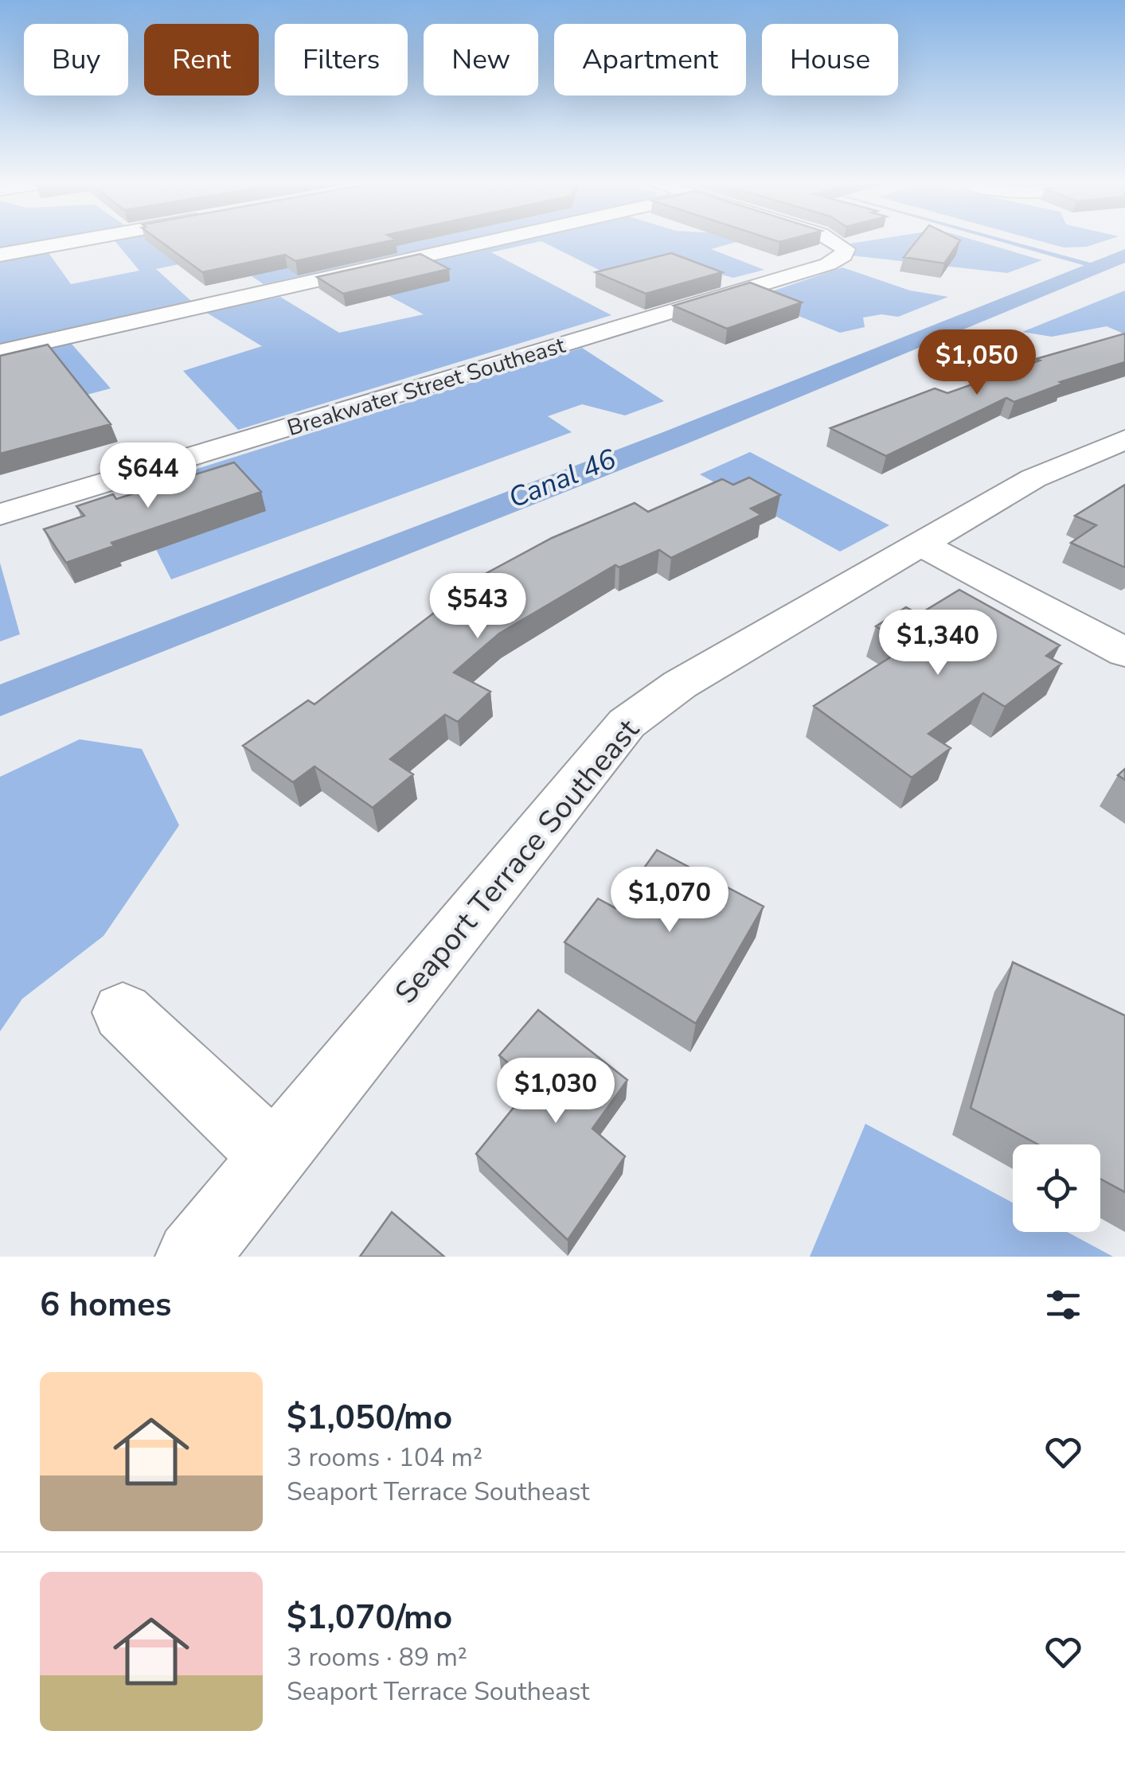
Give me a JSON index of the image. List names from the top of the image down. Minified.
{"streets":{"street":["Breakwater Street Southeast","Seaport Terrace Southeast"]},"water":["Canal 46"],"page":{"chip":["Buy","Rent","Filters","New","Apartment","House"],"price":["$1,050","$644","$543","$1,340","$1,070","$1,030"],"heading":"6 homes","list":[{"name":"$1,050/mo","note":"3 rooms · 104 m² · Seaport Terrace Southeast"},{"name":"$1,070/mo","note":"3 rooms · 89 m² · Seaport Terrace Southeast"}]}}
